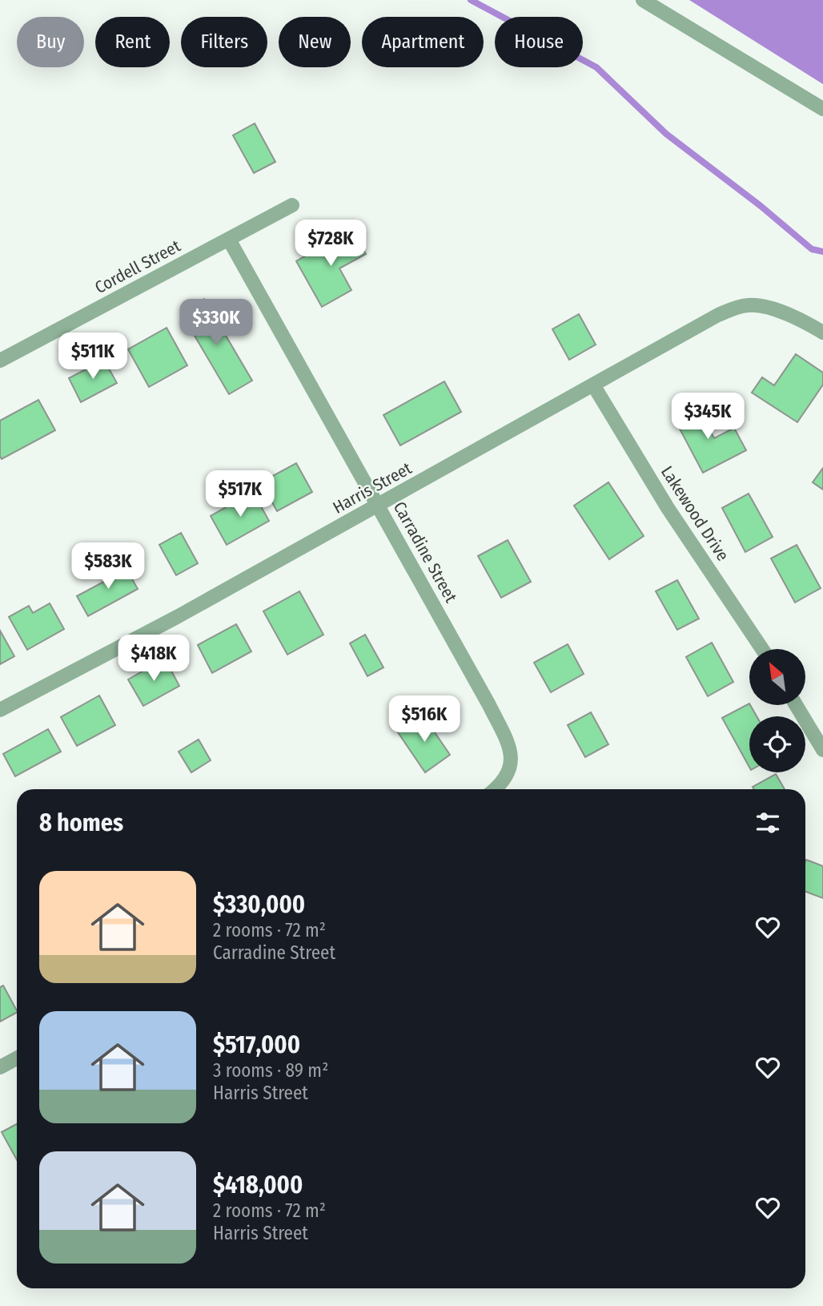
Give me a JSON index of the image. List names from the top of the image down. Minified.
{"streets":{"street":["Cordell Street","Harris Street","Lakewood Drive","Carradine Street"]},"crossings":[["Cordell Street","Carradine Street"],["Harris Street","Lakewood Drive"],["Harris Street","Carradine Street"]],"north":"top left","page":{"chip":["Buy","Rent","Filters","New","Apartment","House"],"price":["$728K","$330K","$511K","$345K","$517K","$583K","$418K","$516K"],"heading":"8 homes","list":[{"name":"$330,000","note":"2 rooms · 72 m² · Carradine Street"},{"name":"$517,000","note":"3 rooms · 89 m² · Harris Street"},{"name":"$418,000","note":"2 rooms · 72 m² · Harris Street"}]}}
